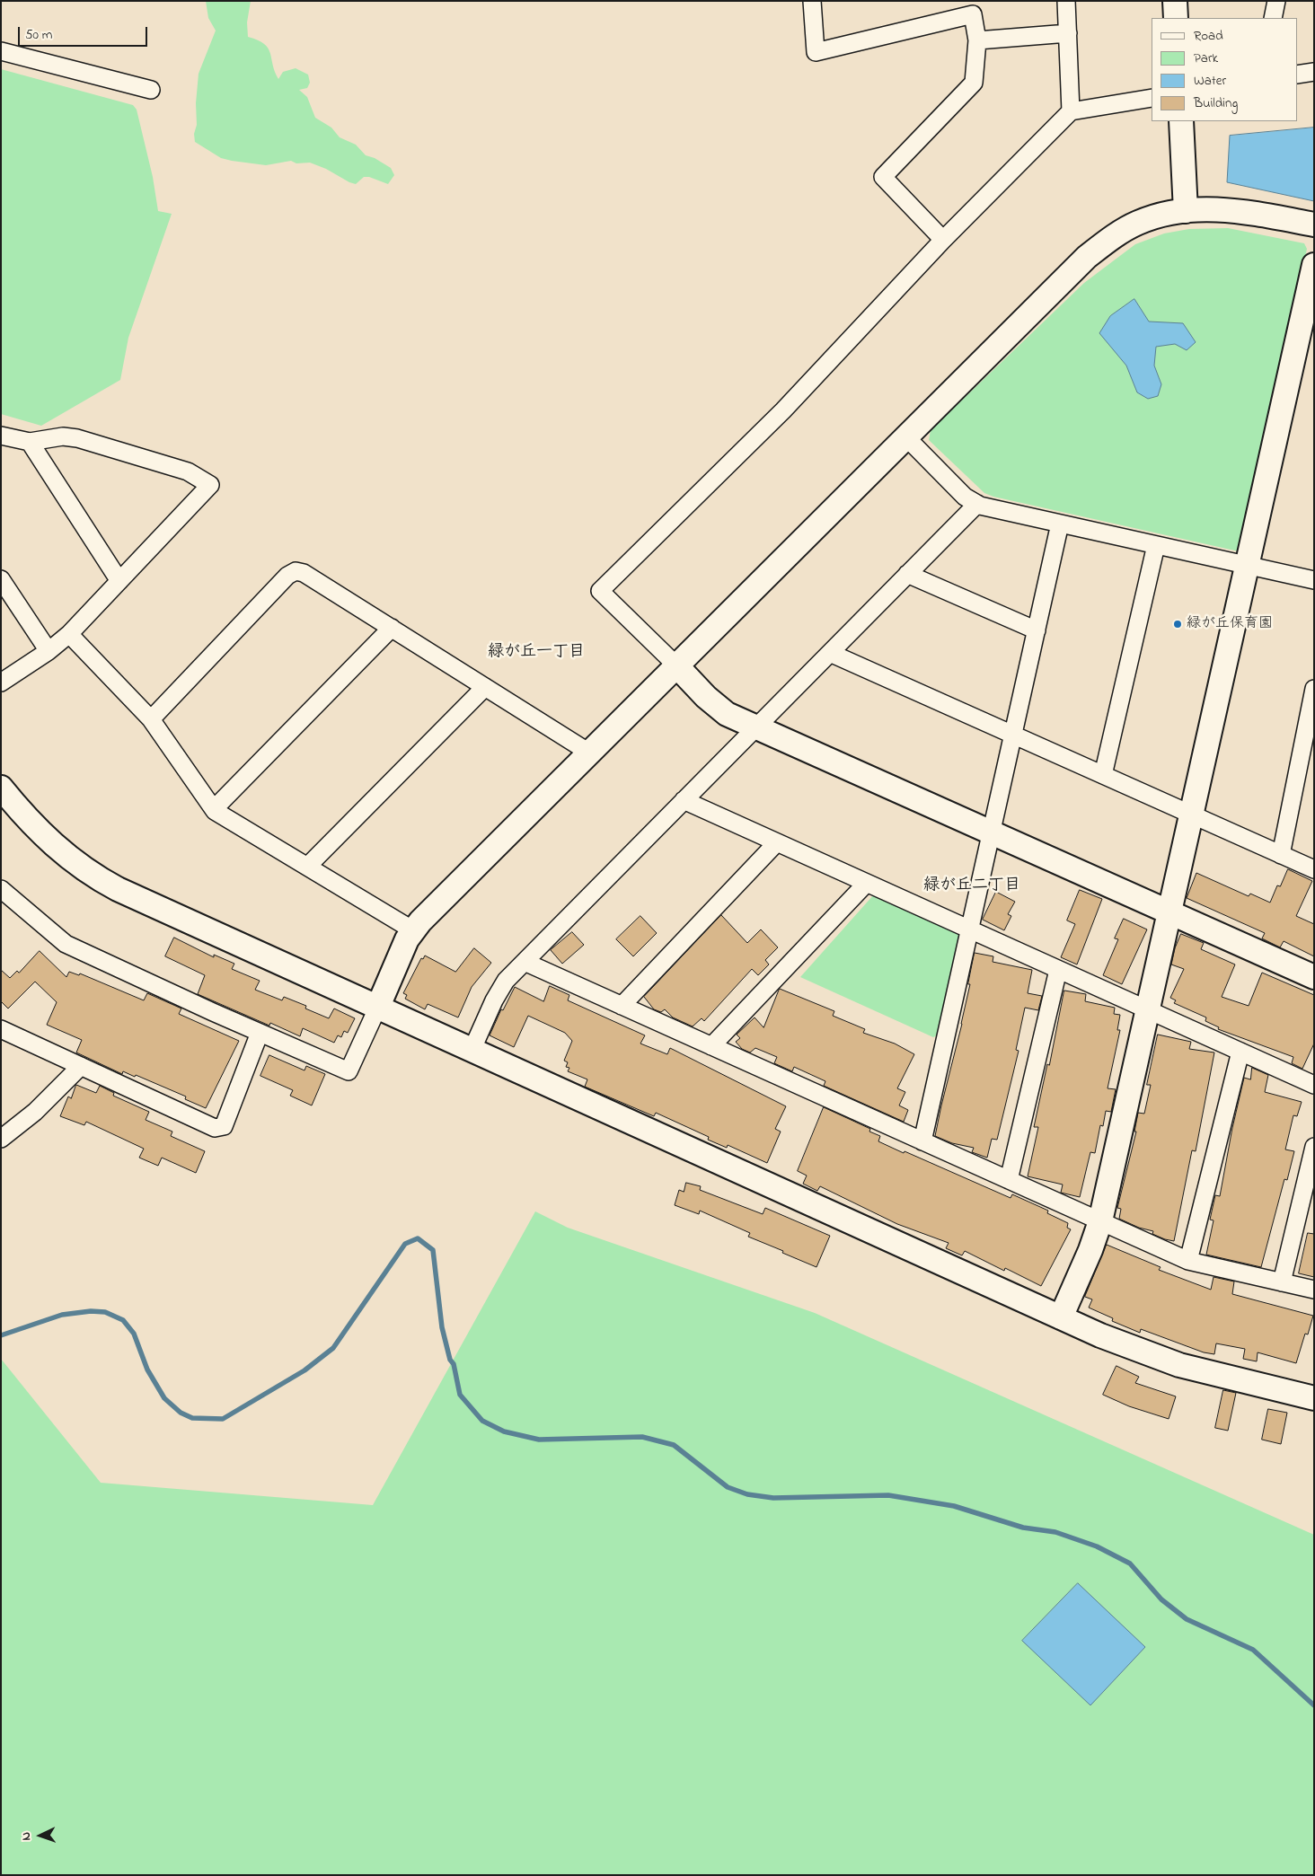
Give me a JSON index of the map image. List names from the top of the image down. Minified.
{"districts":["緑が丘一丁目","緑が丘二丁目"],"places":["緑が丘保育園"],"legend":["Road","Park","Water","Building"],"scale_bar":"50 m","north":"left"}
